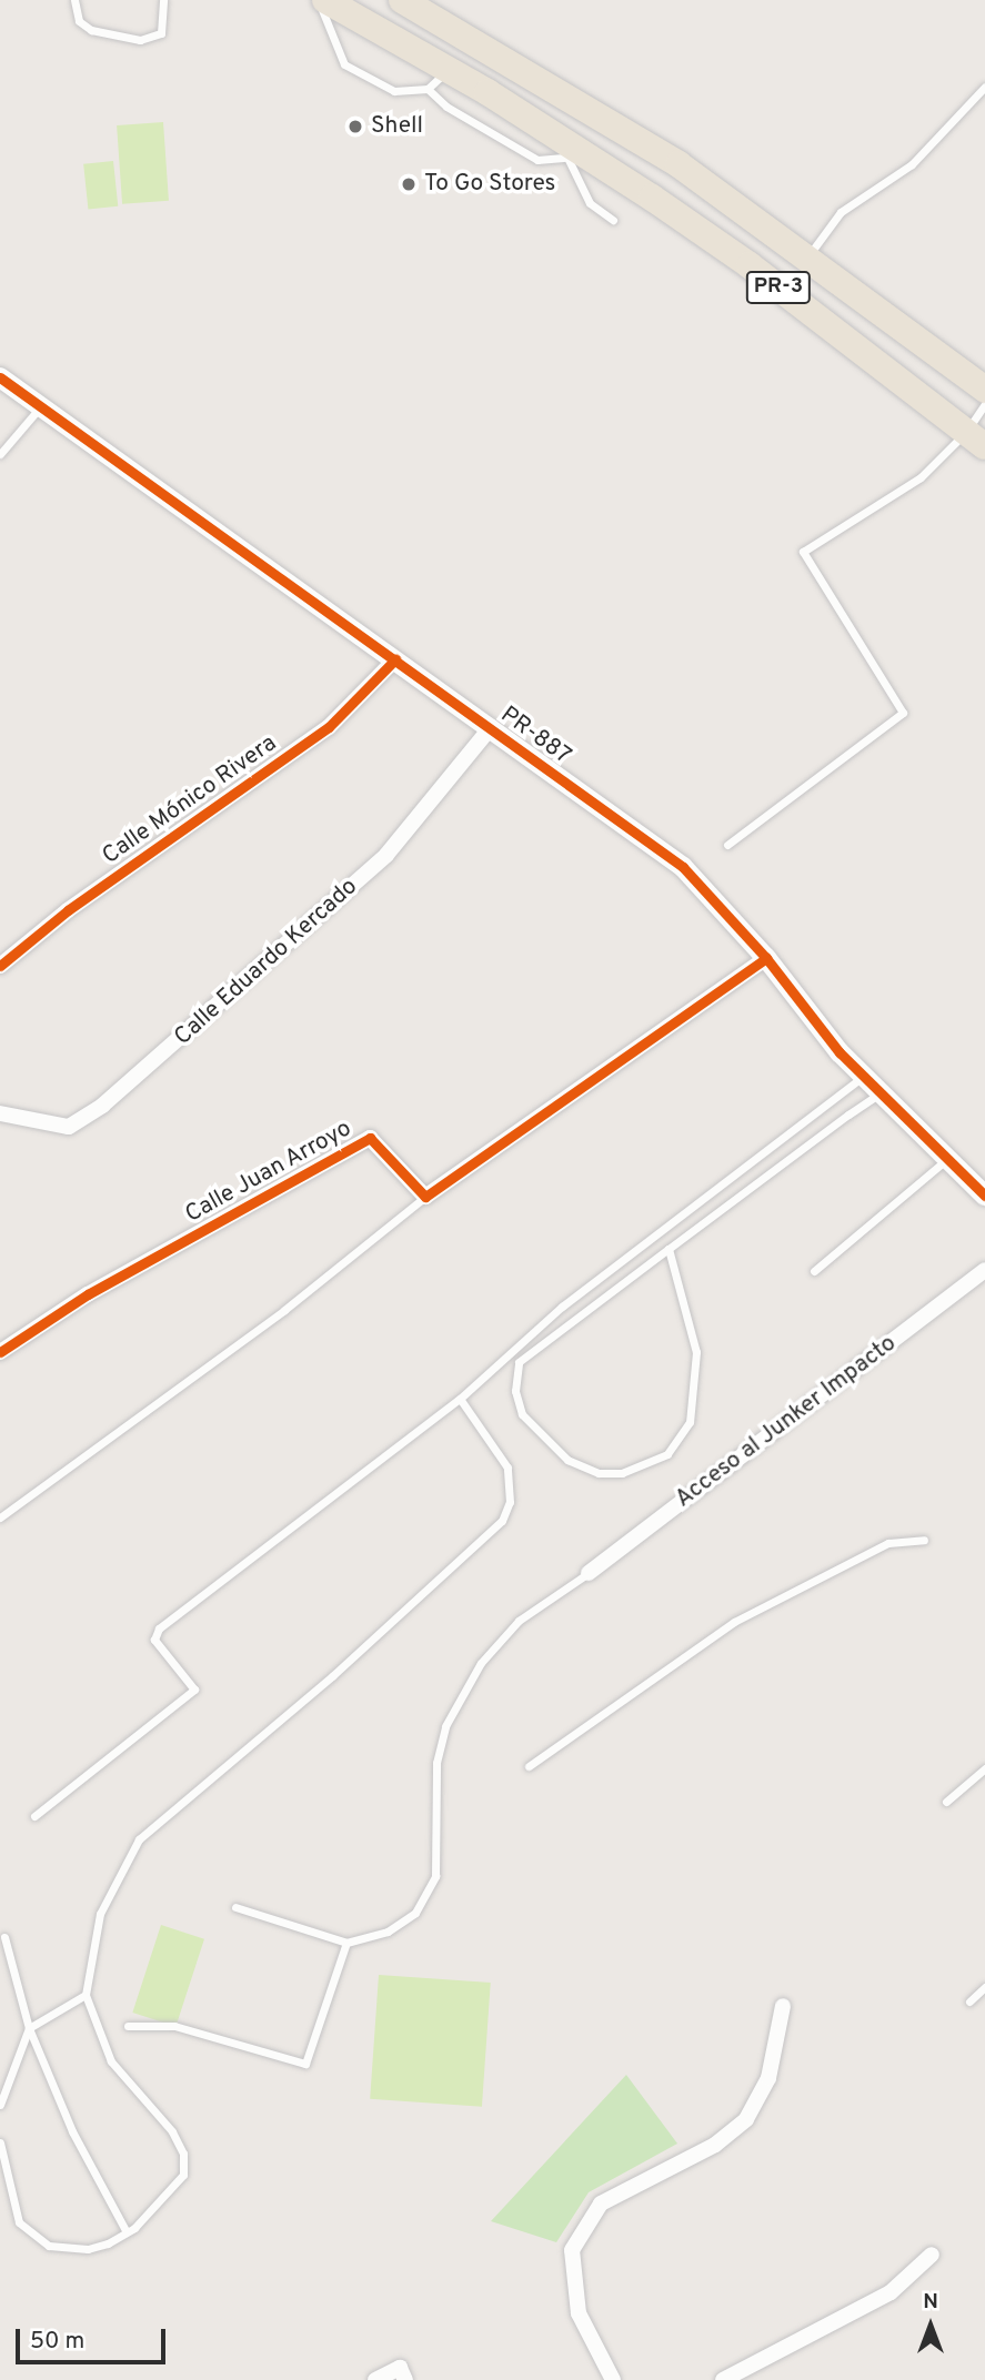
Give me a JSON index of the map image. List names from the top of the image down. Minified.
{"streets":{"highway":["PR-3"],"street":["PR-887","Calle Mónico Rivera","Calle Eduardo Kercado","Calle Juan Arroyo","Acceso al Junker Impacto"]},"crossings":[["PR-887","Calle Mónico Rivera"],["PR-887","Calle Eduardo Kercado"]],"places":["Shell","To Go Stores"],"scale_bar":"50 m","north":"top"}
